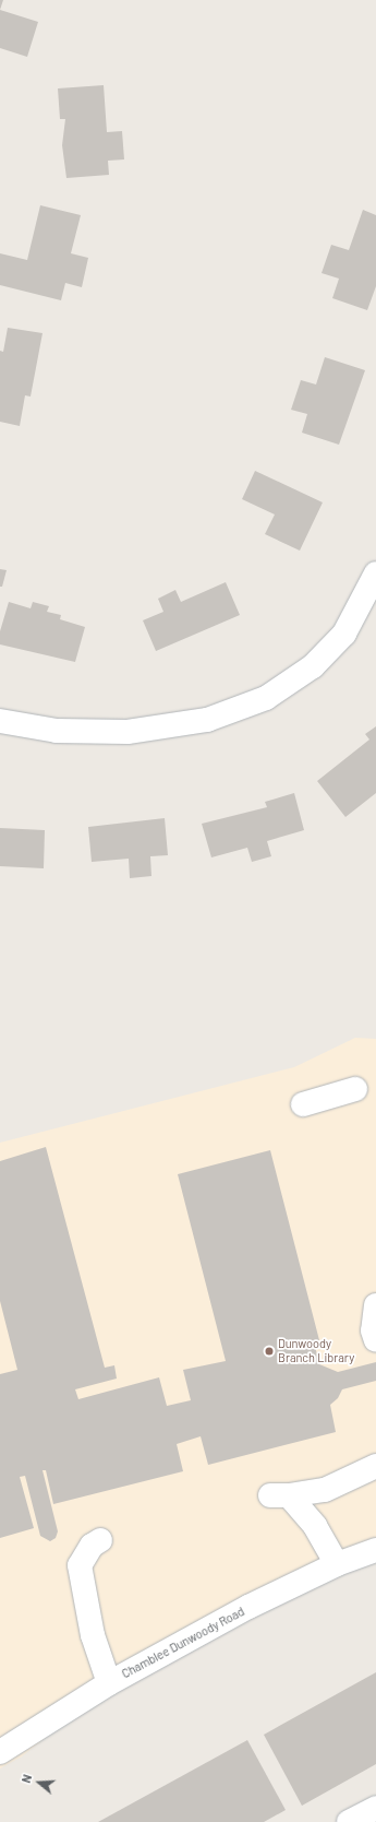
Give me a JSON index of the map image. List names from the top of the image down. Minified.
{"streets":{"street":["Chamblee Dunwoody Road"]},"places":["Dunwoody Branch Library"],"north":"left"}
